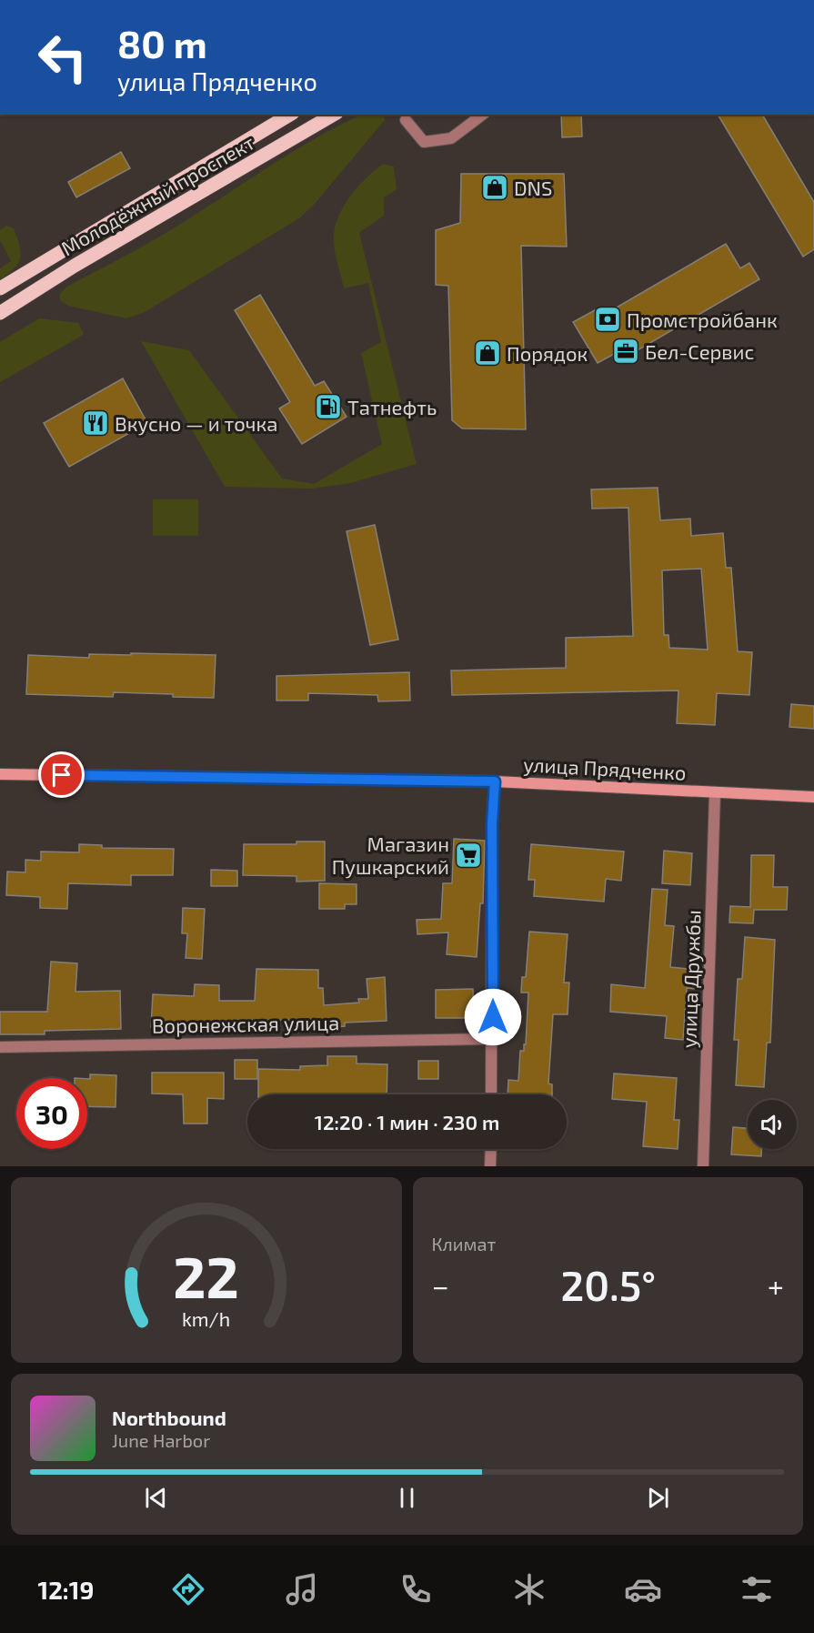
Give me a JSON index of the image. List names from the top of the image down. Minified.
{"streets":{"main road":["Молодёжный проспект","улица Прядченко"],"street":["улица Дружбы","Воронежская улица"]},"crossings":[["улица Прядченко","улица Дружбы"]],"places":{"shop":["DNS","Порядок"],"bank":["Промстройбанк"],"office":["Бел-Сервис"],"fuel station":["Татнефть"],"restaurant":["Вкусно — и точка"],"supermarket":["Магазин Пушкарский"]},"page":{"turn":["80 m","улица Прядченко"],"limit":"30","trip":"12:20 · 1 мин · 230 m","tile":"Климат","heat":["−","20.5°","+"],"song":["Northbound","June Harbor"],"tabs":"12:19","gauge":["22","km/h"]}}
